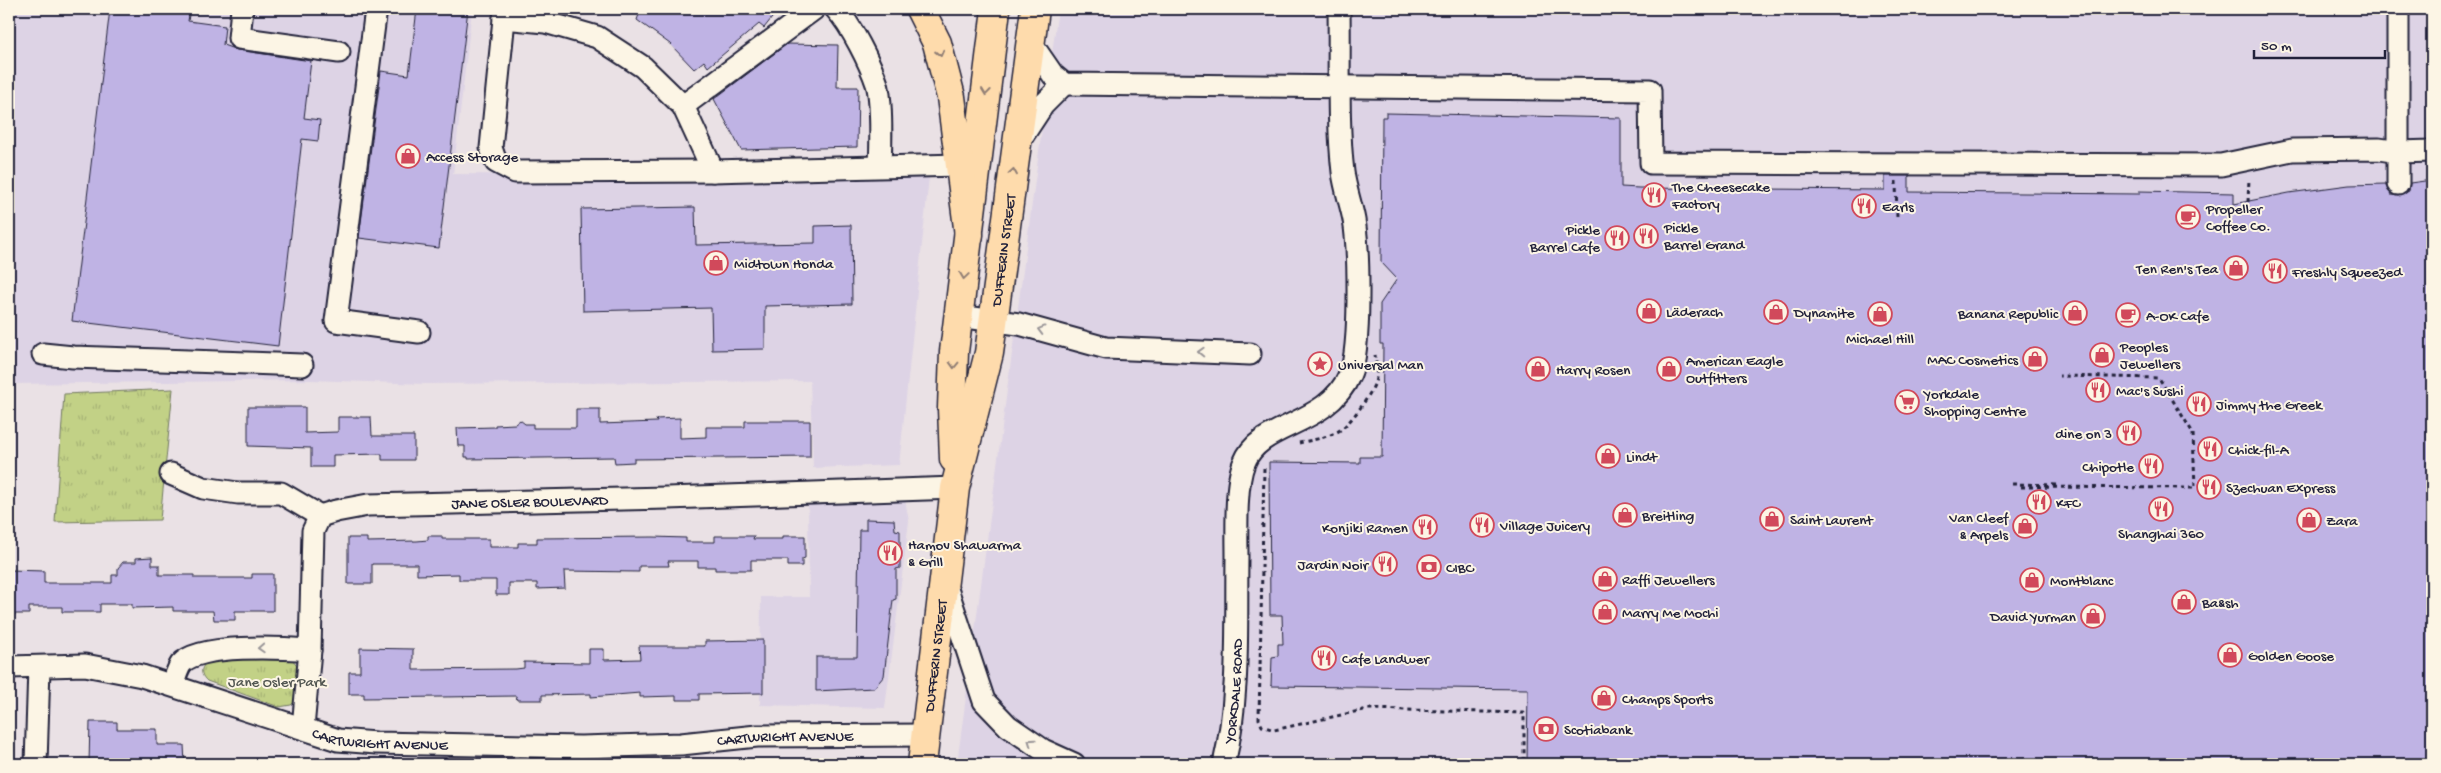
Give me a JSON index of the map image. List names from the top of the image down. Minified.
{"streets":{"main road":["DUFFERIN STREET"],"street":["JANE OSLER BOULEVARD","YORKDALE ROAD","CARTWRIGHT AVENUE"]},"crossings":[["DUFFERIN STREET","JANE OSLER BOULEVARD"],["DUFFERIN STREET","CARTWRIGHT AVENUE"]],"parks":["Jane Osler Park"],"places":{"shop":["Access Storage","Midtown Honda","Ten Ren's Tea","Läderach","Dynamite","Banana Republic","Michael Hill","Peoples Jewellers","MAC Cosmetics","Harry Rosen","American Eagle Outfitters","Lindt","Breitling","Saint Laurent","Zara","Van Cleef & Arpels","Raffi Jewellers","Montblanc","Ba&sh","Marry Me Mochi","David Yurman","Golden Goose","Champs Sports"],"restaurant":["The Cheesecake Factory","Earls","Pickle Barrel Grand","Pickle Barrel Cafe","Freshly Squeezed","Mac's Sushi","Jimmy the Greek","dine on 3","Chick-fil-A","Chipotle","Szechuan Express","KFC","Shanghai 360","Village Juicery","Konjiki Ramen","Hamov Shawarma & Grill","Jardin Noir","Cafe Landwer"],"cafe":["Propeller Coffee Co.","A-OK Cafe"],"place":["Universal Man"],"supermarket":["Yorkdale Shopping Centre"],"bank":["CIBC","Scotiabank"]},"scale_bar":"50 m"}
